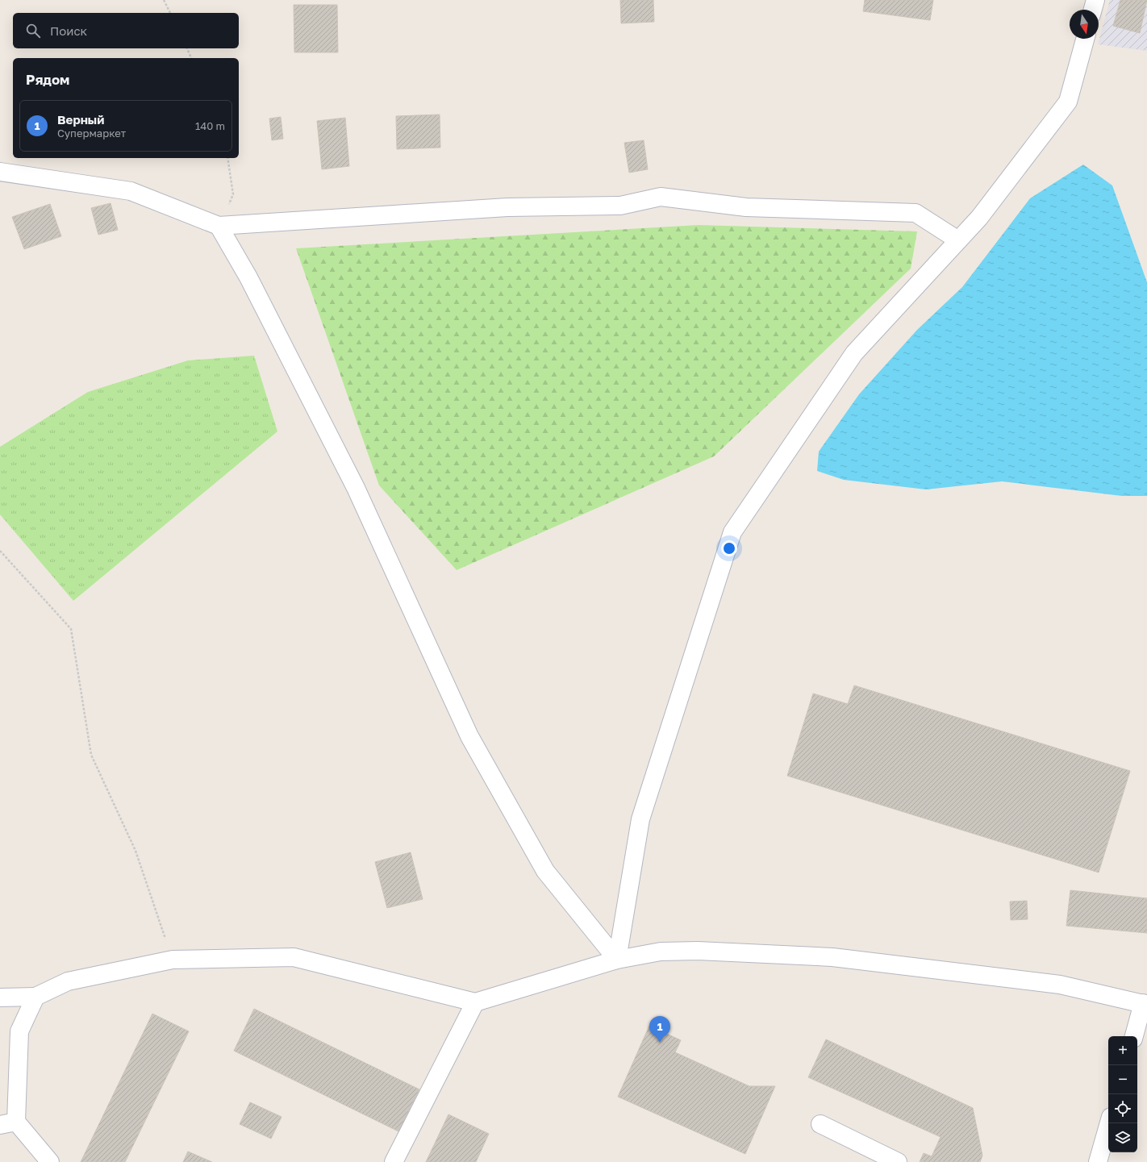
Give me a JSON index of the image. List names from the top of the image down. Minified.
{"north":"bottom","page":{"search":"Поиск","heading":"Рядом","list":[{"mark":"1","name":"Верный","note":"Супермаркет","value":"140 m"}],"pins":"1","map_buttons":["+","−"]}}
